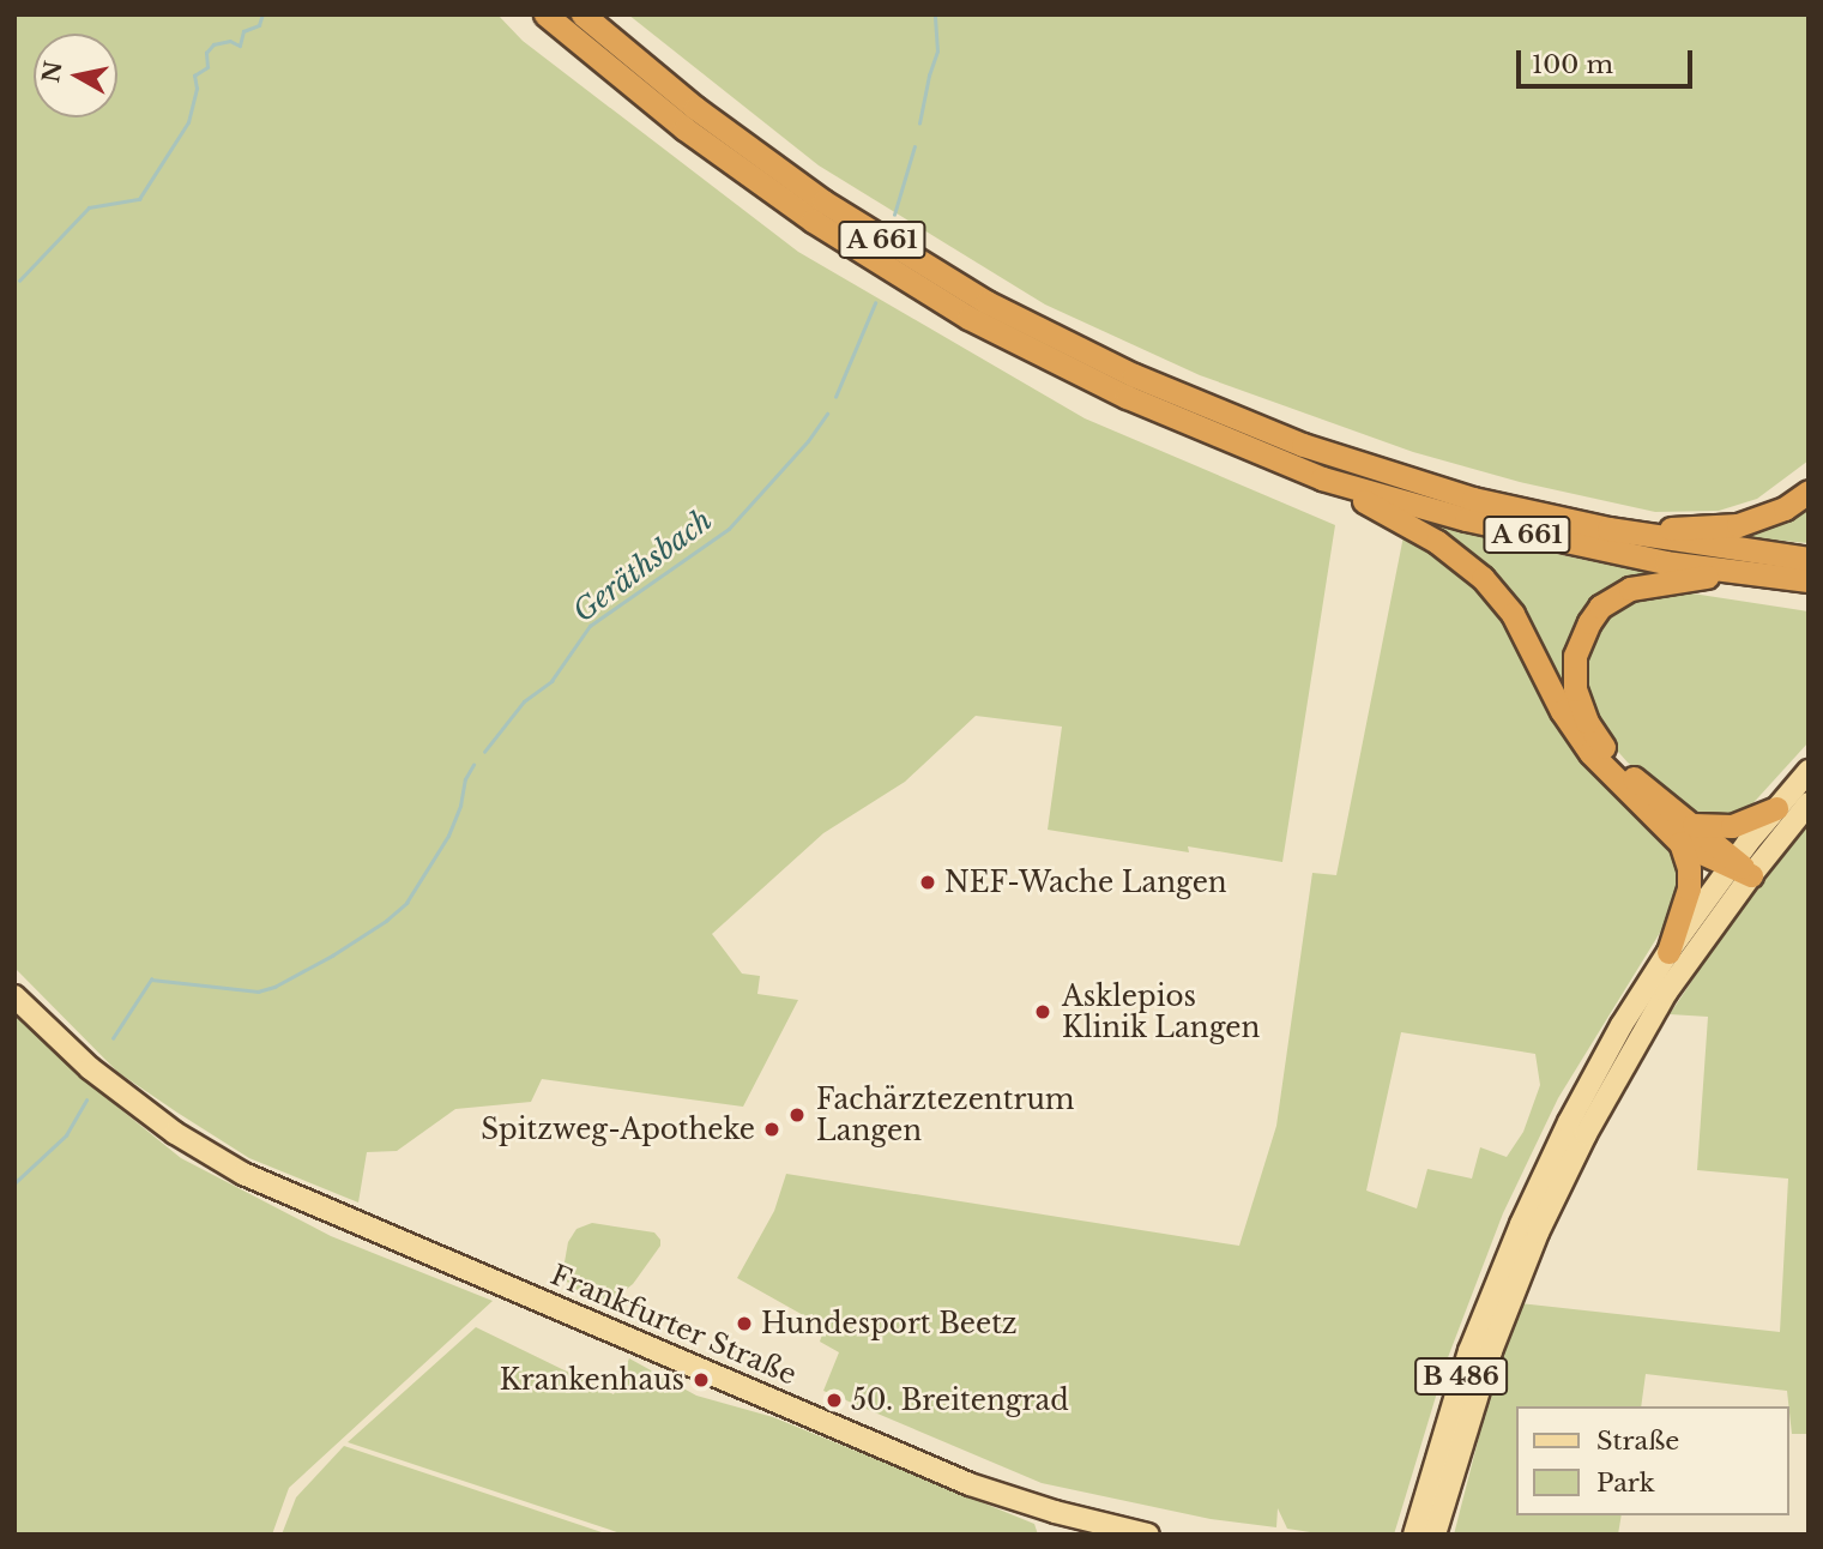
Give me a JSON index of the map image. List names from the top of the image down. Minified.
{"streets":{"highway":["A 661"],"main road":["Frankfurter Straße","B 486"]},"water":["Geräthsbach"],"places":["NEF-Wache Langen","Asklepios Klinik Langen","Fachärztezentrum Langen","Spitzweg-Apotheke","Hundesport Beetz","Krankenhaus","50. Breitengrad"],"legend":["Straße","Park"],"scale_bar":"100 m","north":"left"}
